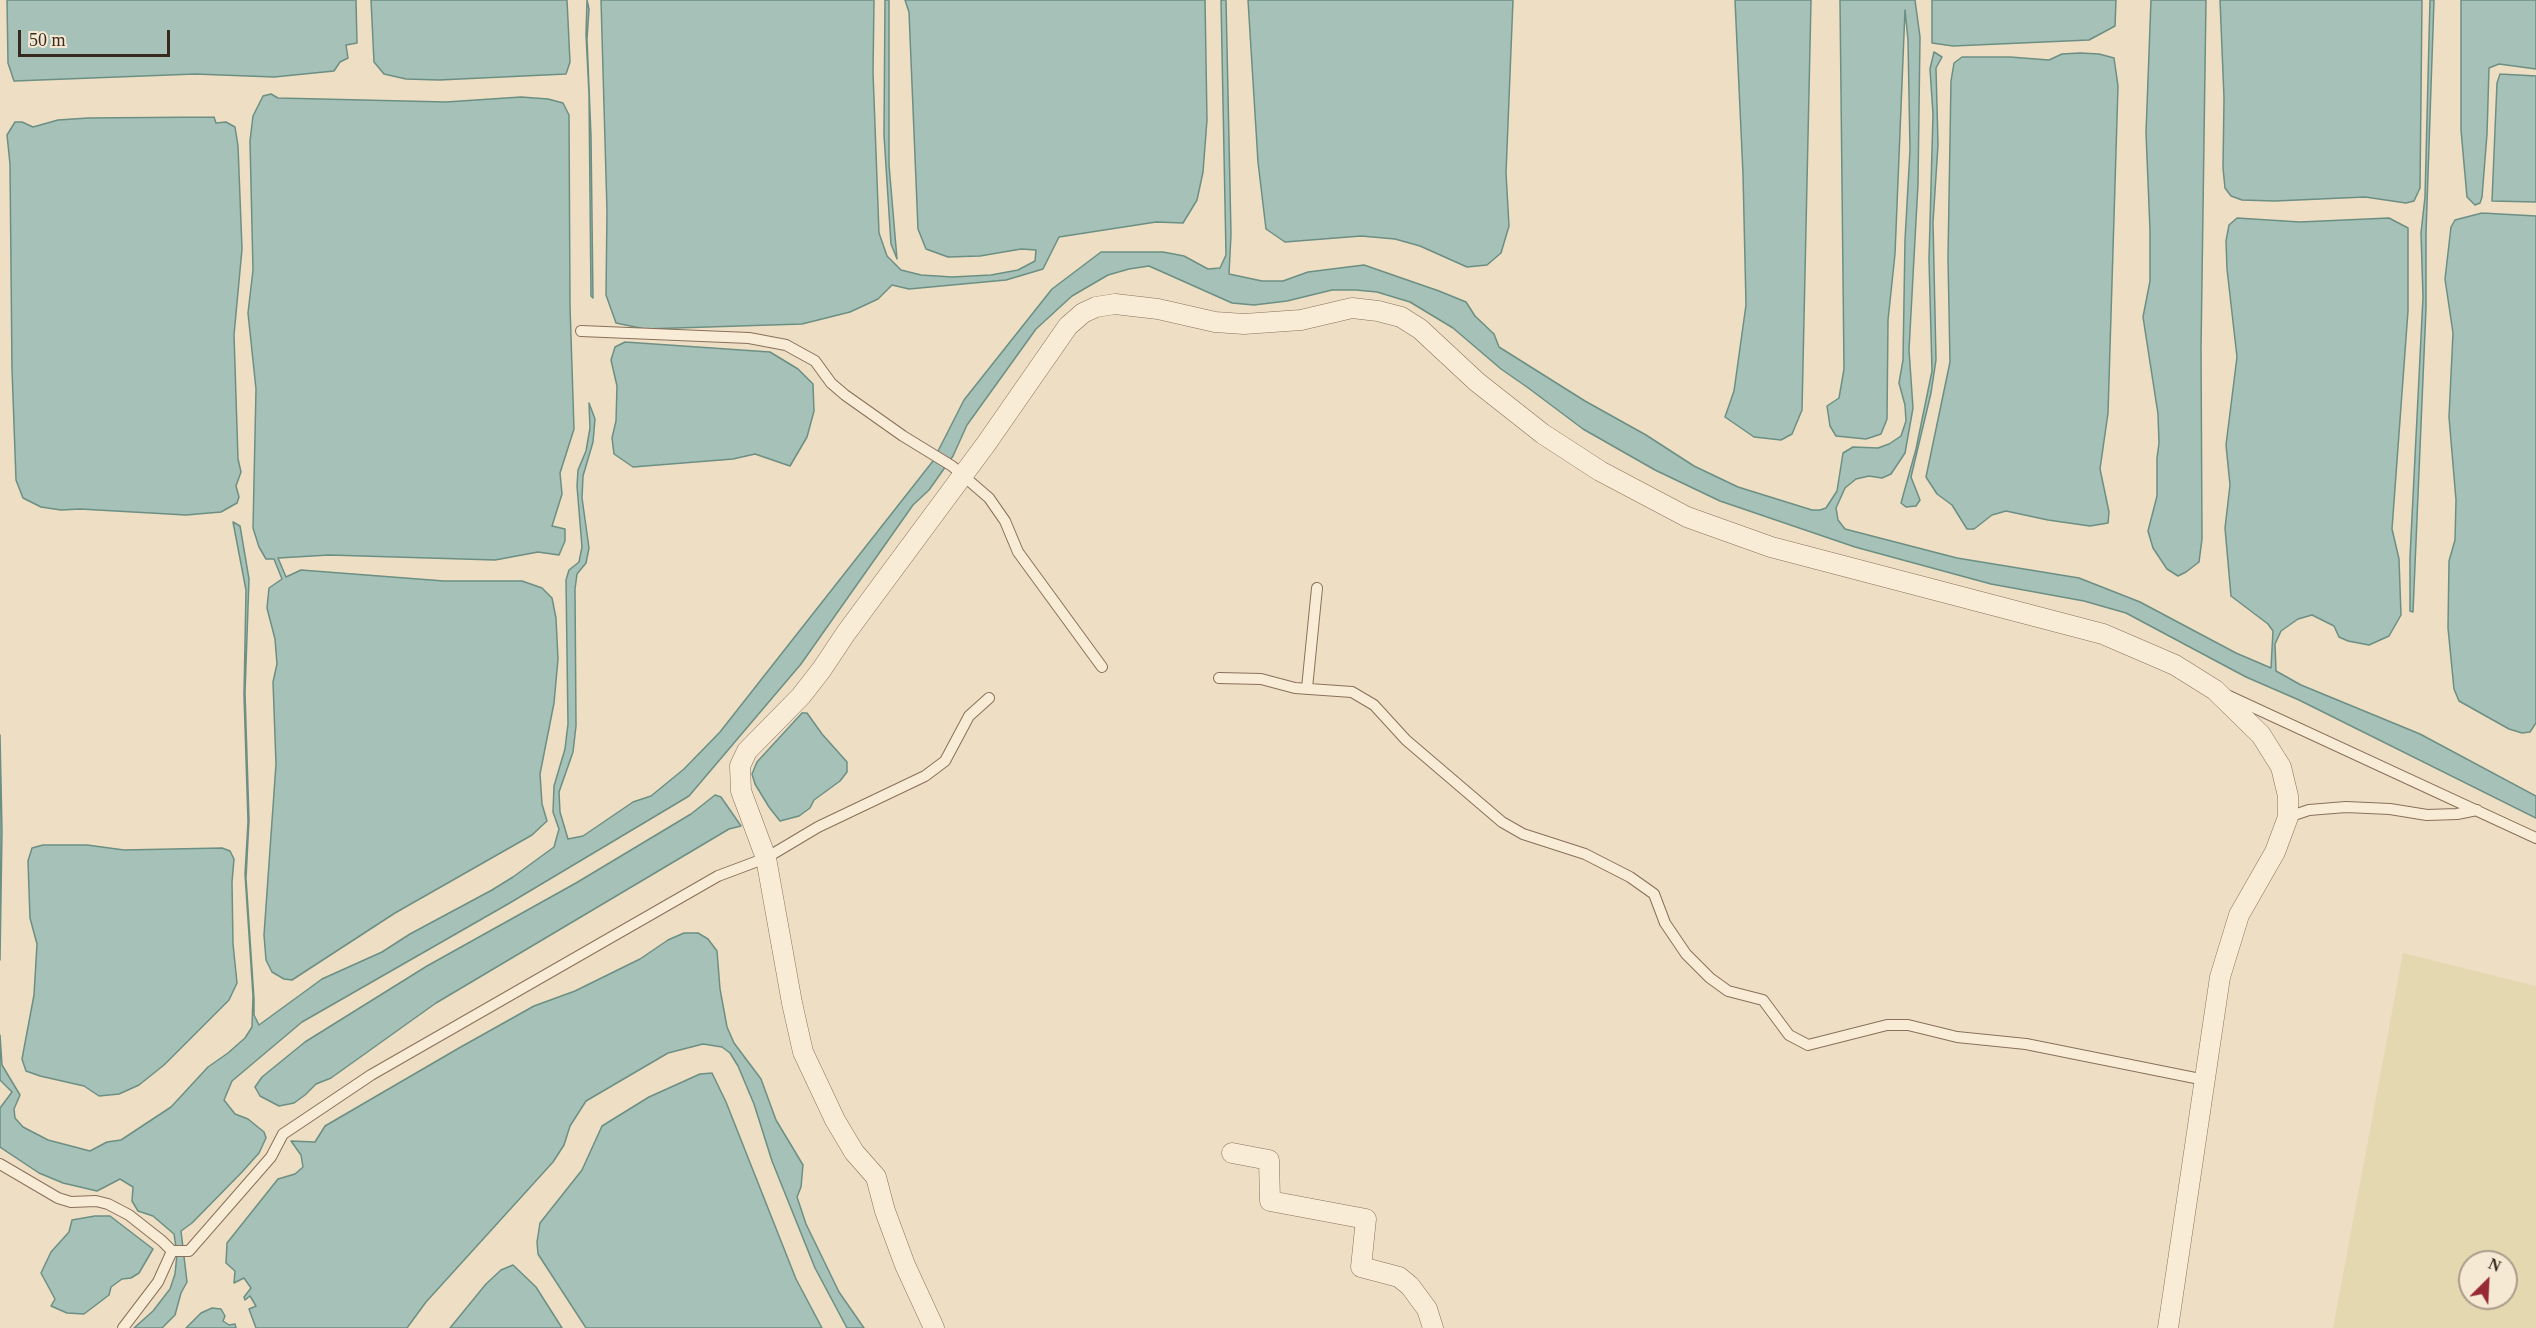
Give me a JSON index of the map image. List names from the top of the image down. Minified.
{"scale_bar":"50 m","north":"top right"}
